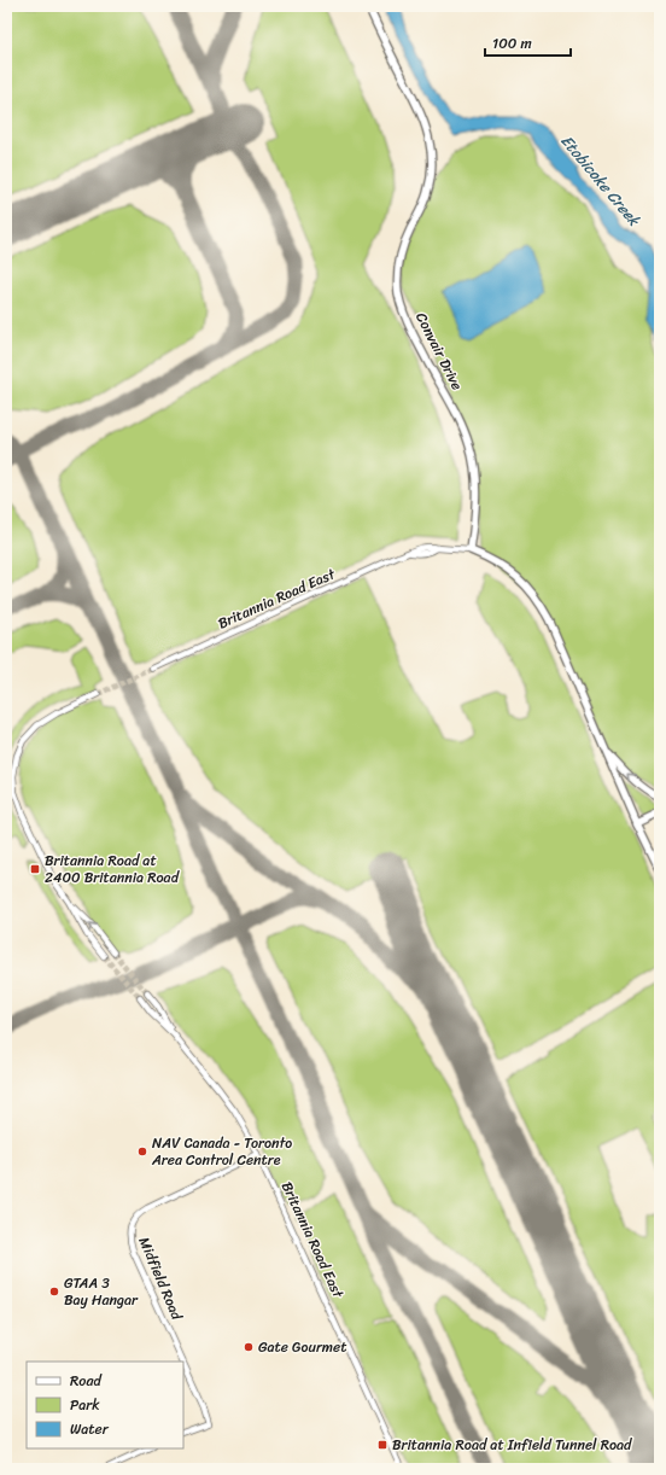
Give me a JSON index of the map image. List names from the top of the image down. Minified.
{"streets":{"street":["Convair Drive","Britannia Road East","Midfield Road"]},"crossings":[["Convair Drive","Britannia Road East"],["Britannia Road East","Midfield Road"]],"water":["Etobicoke Creek"],"places":{"transit":["Britannia Road at 2400 Britannia Road","Britannia Road at Infield Tunnel Road"],"other":["NAV Canada - Toronto Area Control Centre","GTAA 3 Bay Hangar","Gate Gourmet"]},"legend":["Road","Park","Water"],"scale_bar":"100 m"}
